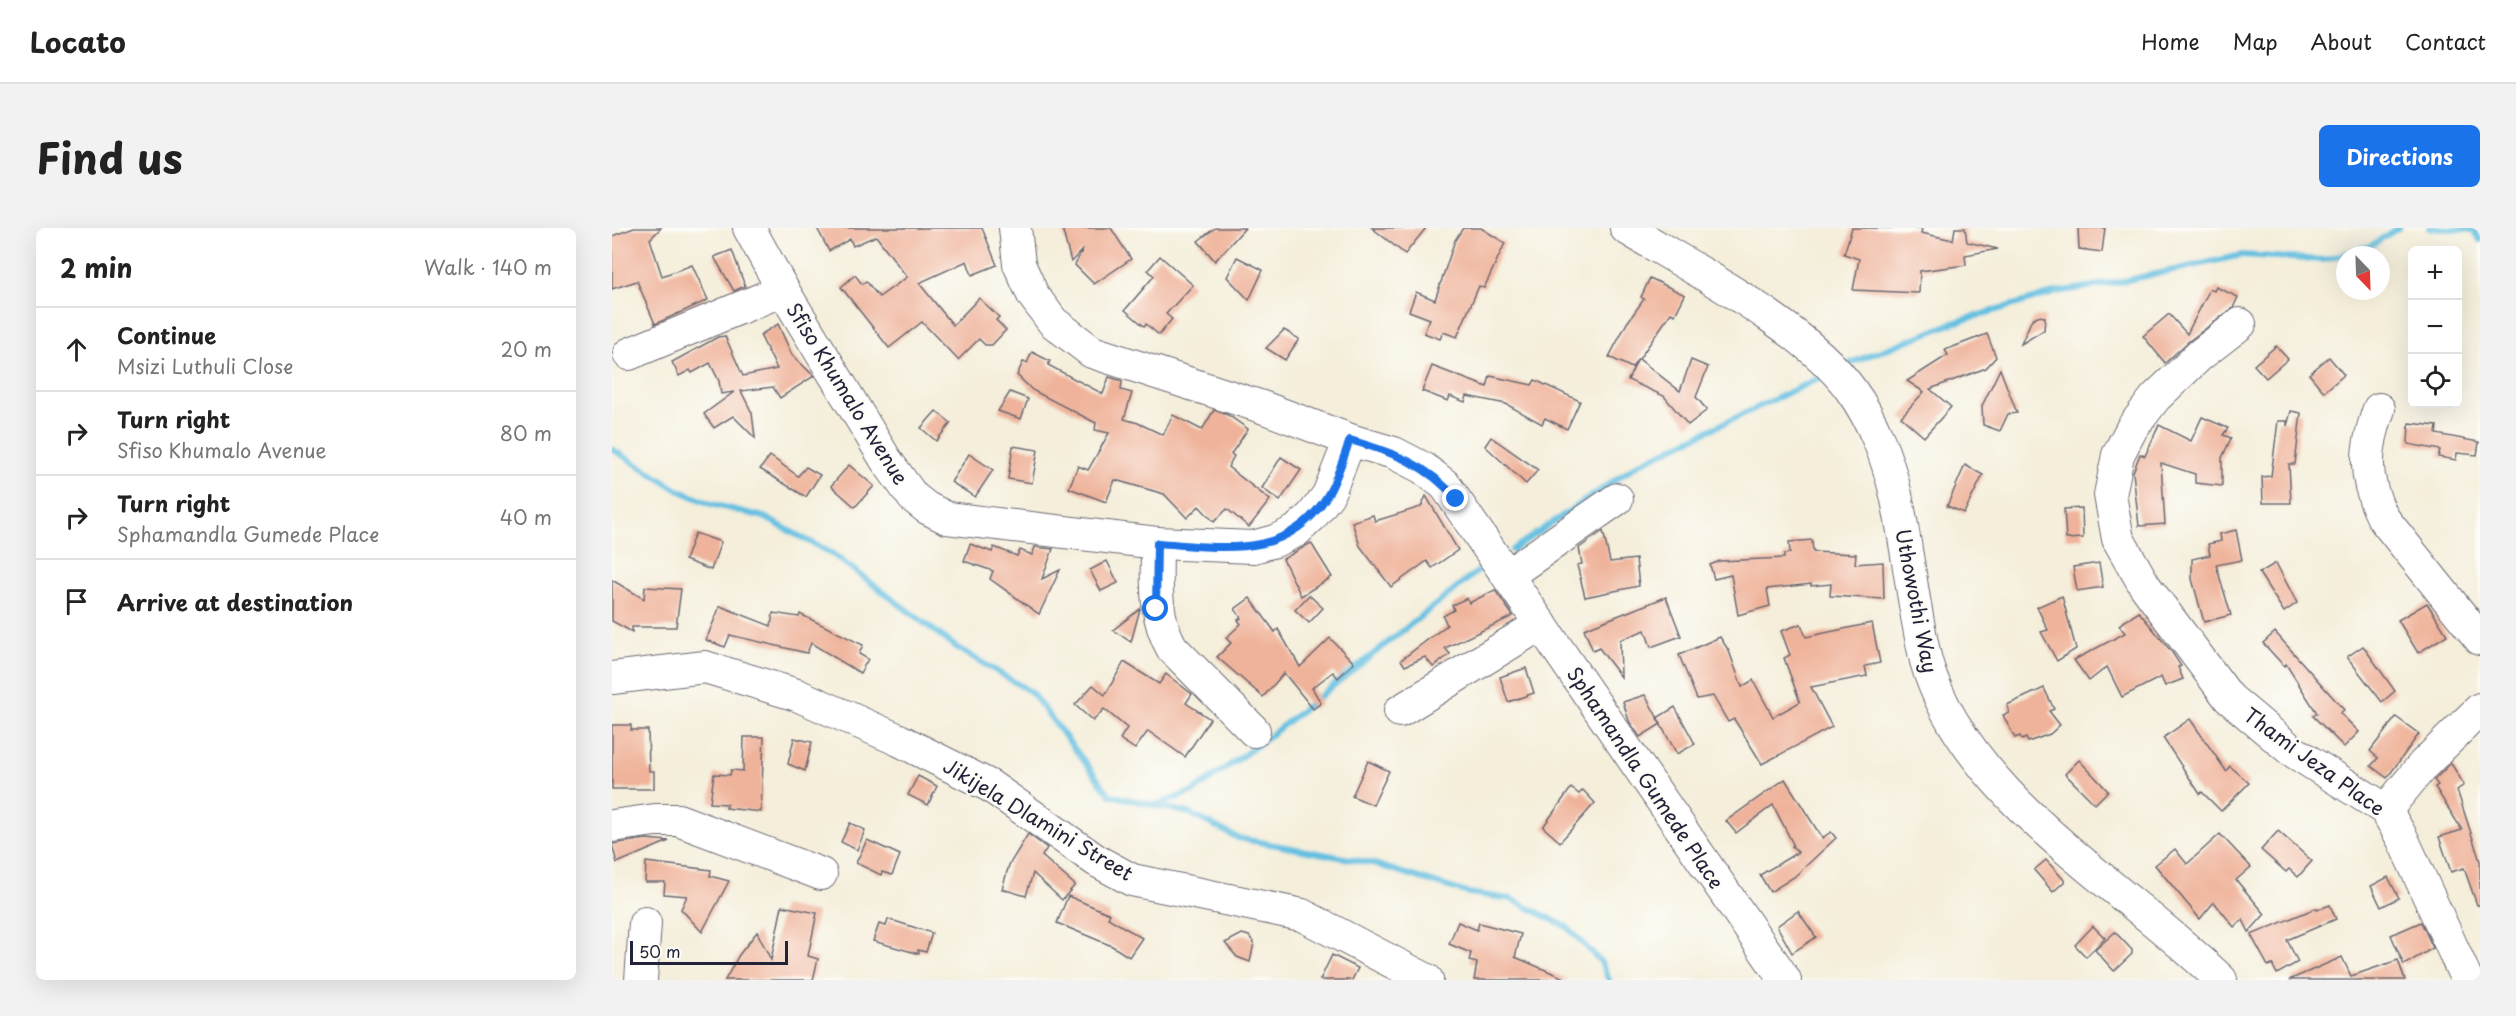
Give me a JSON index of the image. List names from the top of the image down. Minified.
{"streets":{"street":["Sfiso Khumalo Avenue","Uthowothi Way","Thami Jeza Place","Sphamandla Gumede Place","Jikijela Dlamini Street"]},"crossings":[["Sfiso Khumalo Avenue","Sphamandla Gumede Place"]],"scale_bar":"50 m","north":"bottom right","page":{"header":"Locato","nav":["Home","Map","About","Contact"],"title":"Find us","buttons":"Directions","heading":["2 min","Walk · 140 m"],"map_buttons":["+","−"],"list":[["Continue","Msizi Luthuli Close","20 m"],["Turn right","Sfiso Khumalo Avenue","80 m"],["Turn right","Sphamandla Gumede Place","40 m"],"Arrive at destination"],"scale":"50 m"}}
